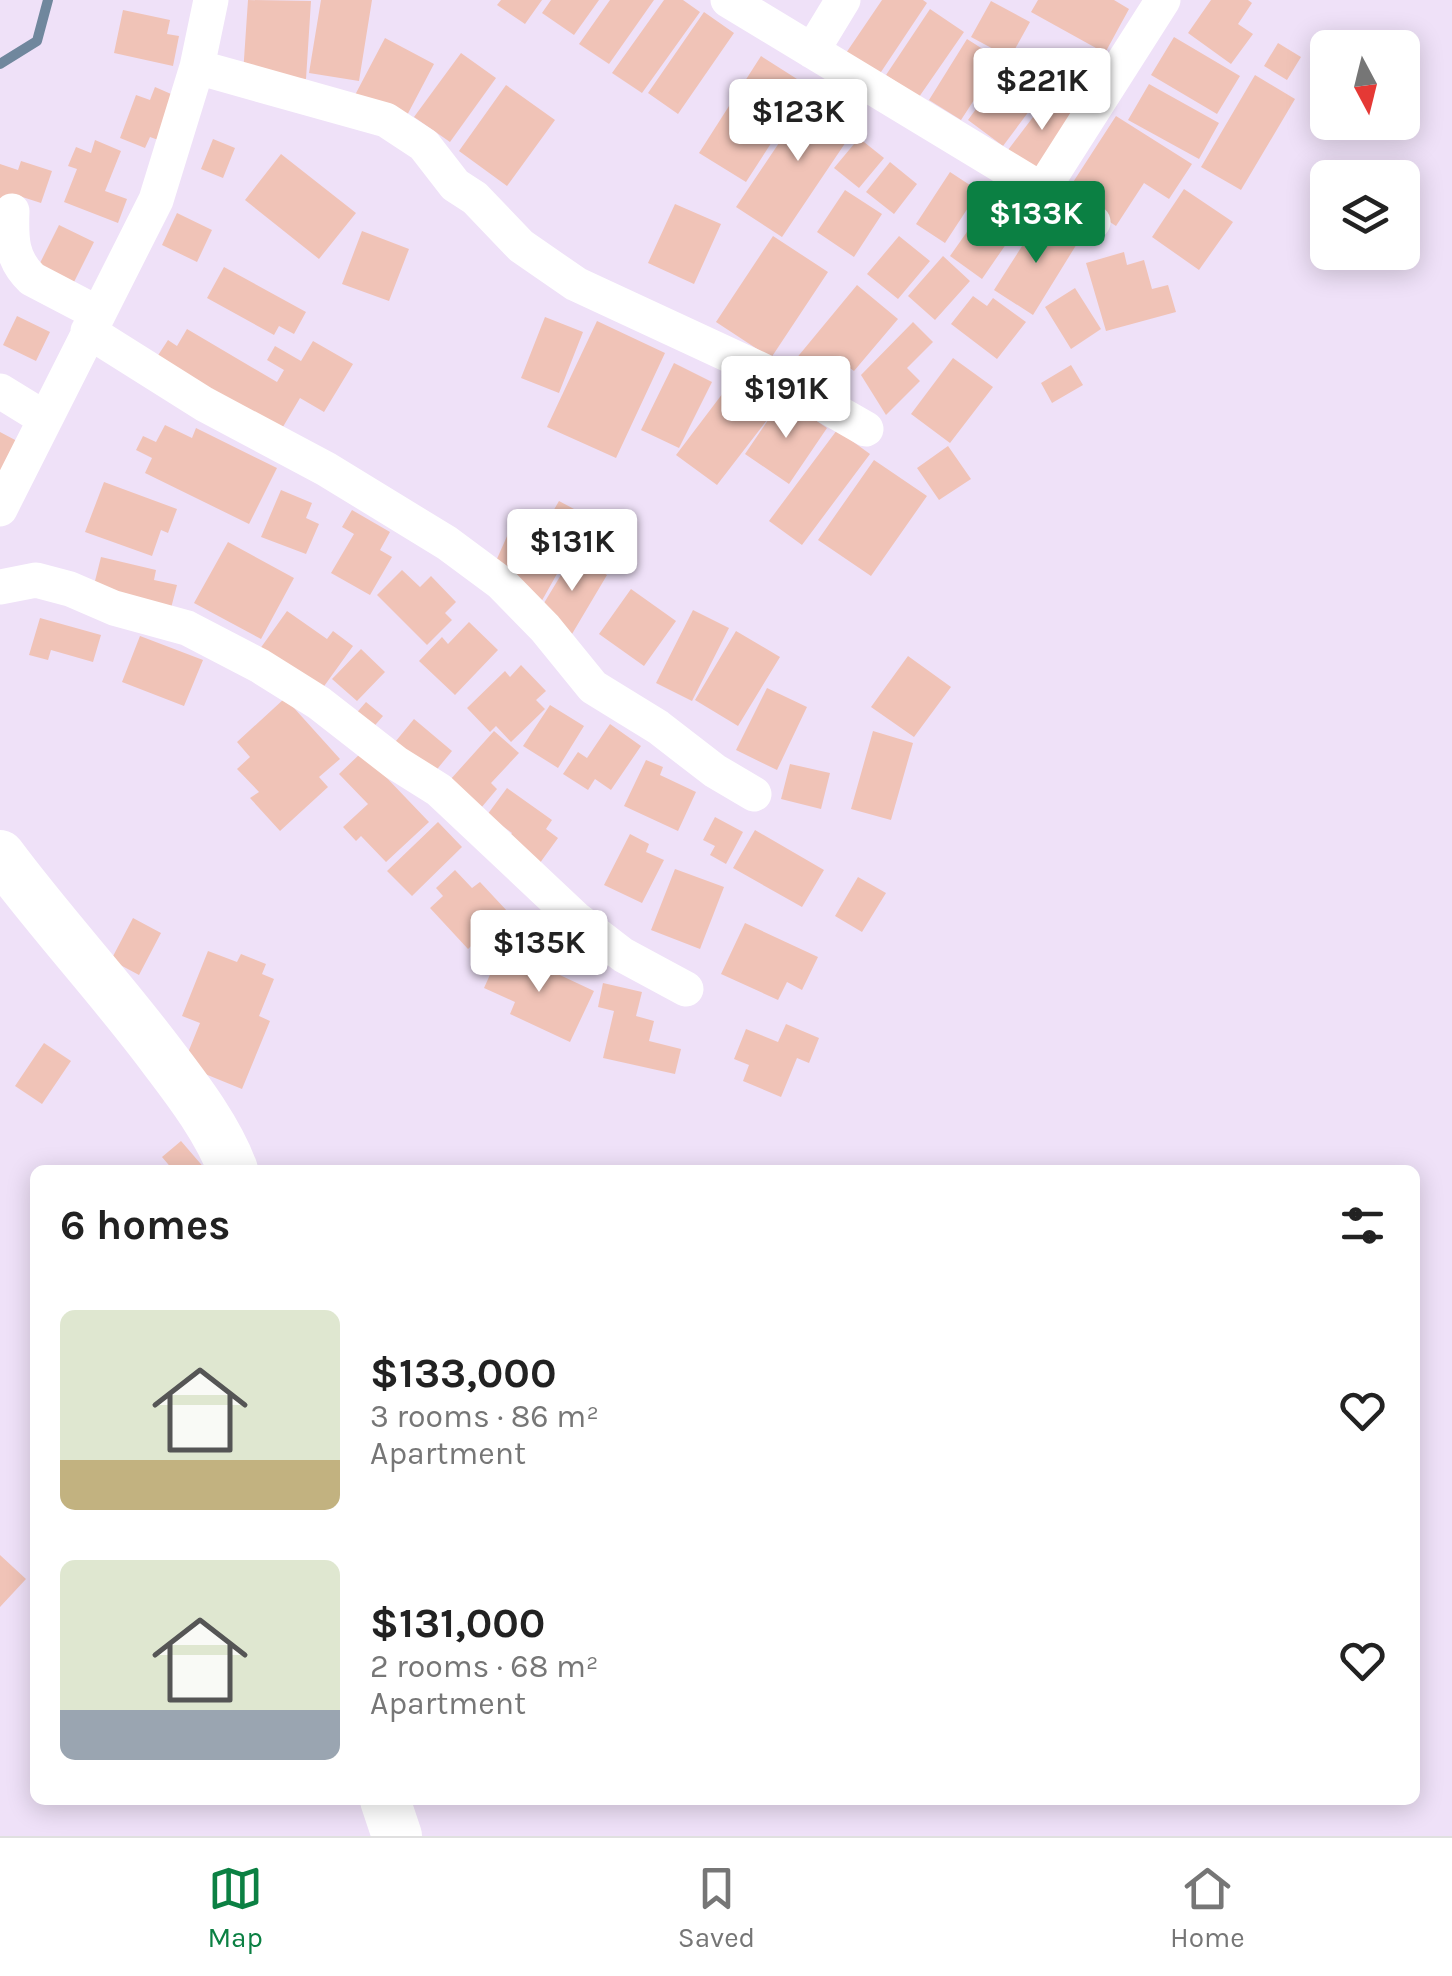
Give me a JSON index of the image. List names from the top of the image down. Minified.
{"north":"bottom","page":{"price":["$221K","$123K","$133K","$191K","$131K","$135K"],"heading":"6 homes","list":[{"name":"$133,000","note":"3 rooms · 86 m² · Apartment"},{"name":"$131,000","note":"2 rooms · 68 m² · Apartment"}],"tabs":["Map","Saved","Home"]}}
